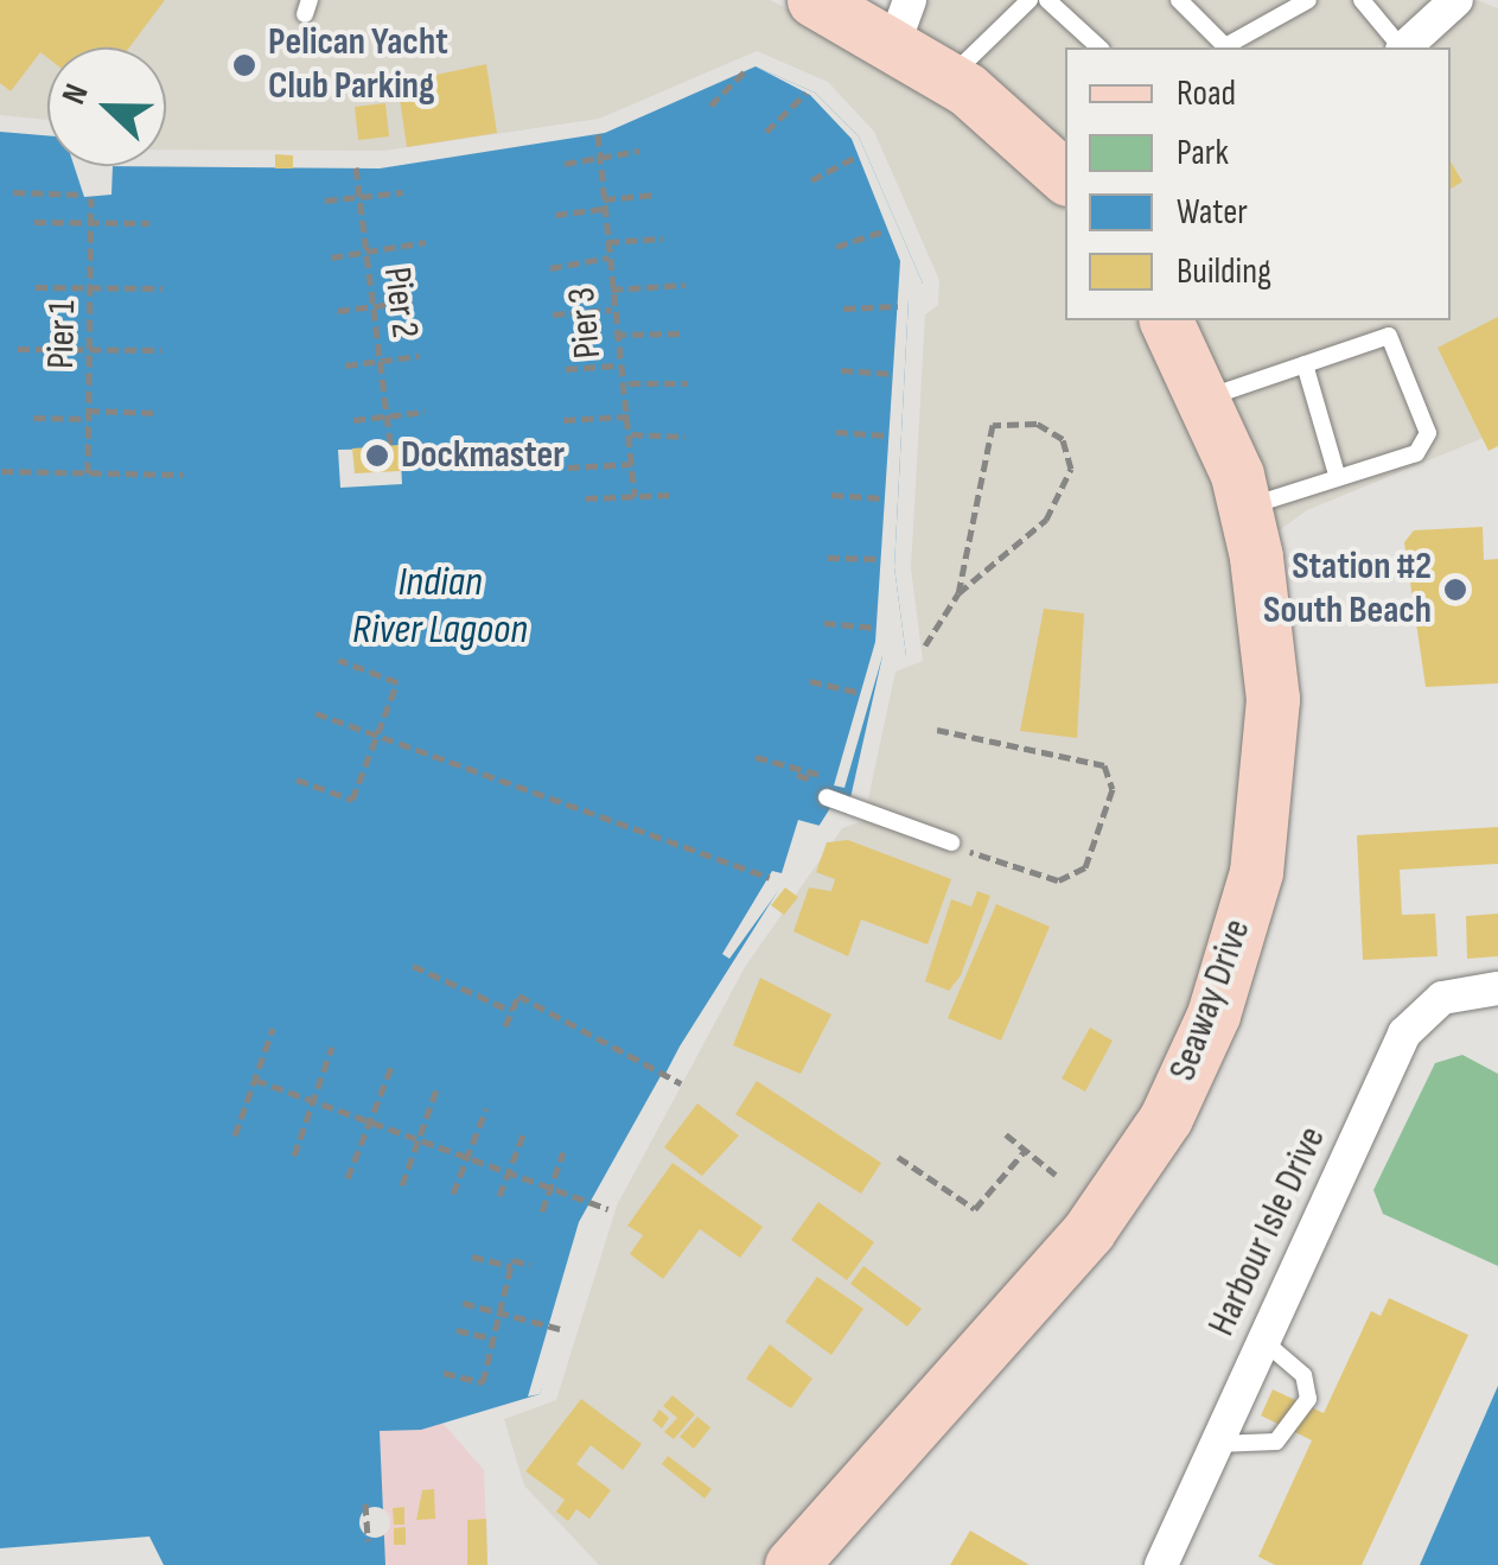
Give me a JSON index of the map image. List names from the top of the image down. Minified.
{"streets":{"main road":["Seaway Drive"],"street":["Harbour Isle Drive"],"path":["Pier 2","Pier 3","Pier 1"]},"water":["Indian River Lagoon"],"places":["Pelican Yacht Club Parking","Dockmaster","Station #2 South Beach"],"legend":["Road","Park","Water","Building"],"north":"left"}
